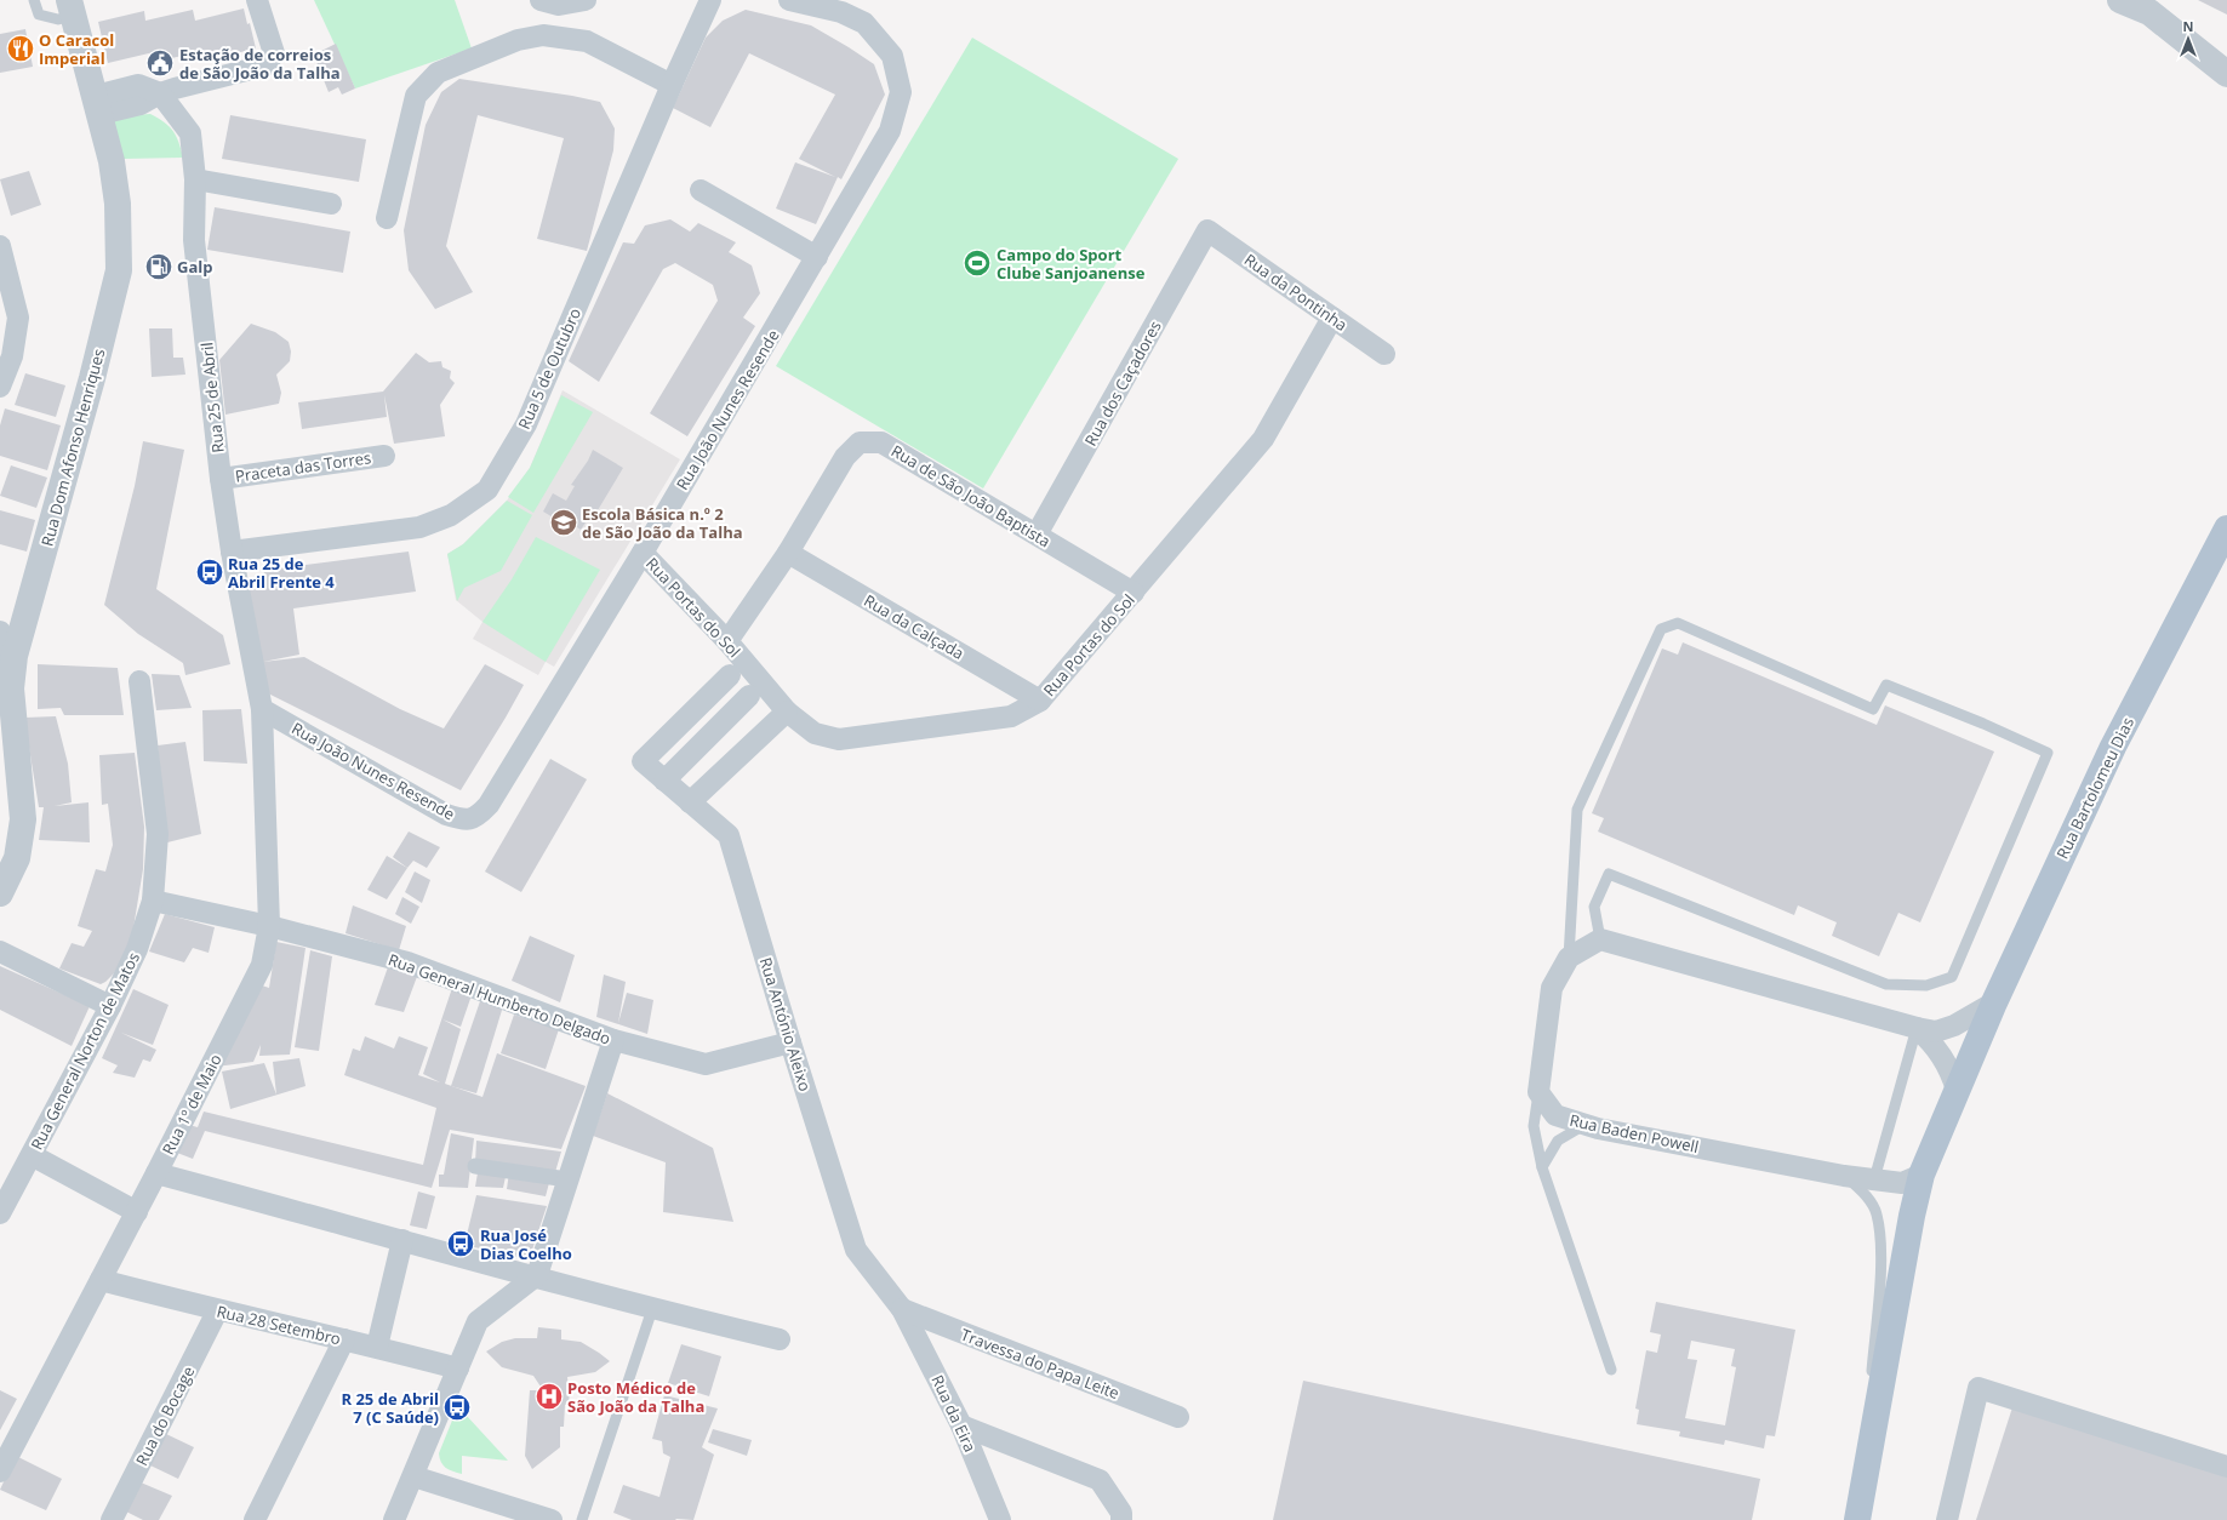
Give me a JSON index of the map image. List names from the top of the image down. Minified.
{"streets":{"main road":["Rua Bartolomeu Dias"],"street":["Rua da Pontinha","Rua 5 de Outubro","Rua dos Caçadores","Rua 25 de Abril","Rua João Nunes Resende","Rua Dom Afonso Henriques","Praceta das Torres","Rua de São João Baptista","Rua Portas do Sol","Rua da Calçada","Rua General Humberto Delgado","Rua António Aleixo","Rua General Norton de Matos","Rua 1º de Maio","Rua Baden Powell","Rua 28 Setembro","Travessa do Papa Leite","Rua da Eira","Rua do Bocage"]},"crossings":[["Rua da Pontinha","Rua dos Caçadores"],["Rua da Pontinha","Rua Portas do Sol"],["Rua 5 de Outubro","Rua 25 de Abril"],["Rua dos Caçadores","Rua de São João Baptista"],["Rua 25 de Abril","Rua João Nunes Resende"],["Rua 25 de Abril","Praceta das Torres"],["Rua 25 de Abril","Rua 1º de Maio"],["Rua João Nunes Resende","Rua Portas do Sol"],["Rua João Nunes Resende","Rua 1º de Maio"],["Rua de São João Baptista","Rua Portas do Sol"],["Rua de São João Baptista","Rua da Calçada"],["Rua Portas do Sol","Rua da Calçada"],["Rua Bartolomeu Dias","Rua Baden Powell"],["Rua General Humberto Delgado","Rua António Aleixo"],["Rua General Humberto Delgado","Rua General Norton de Matos"],["Rua General Humberto Delgado","Rua 1º de Maio"],["Rua António Aleixo","Travessa do Papa Leite"],["Rua António Aleixo","Rua da Eira"],["Rua 1º de Maio","Rua 28 Setembro"],["Rua 28 Setembro","Rua do Bocage"],["Travessa do Papa Leite","Rua da Eira"]],"places":{"restaurant":["O Caracol Imperial"],"public building":["Estação de correios de São João da Talha"],"sports":["Campo do Sport Clube Sanjoanense"],"fuel station":["Galp"],"school or university":["Escola Básica n.º 2 de São João da Talha"],"bus stop":["Rua 25 de Abril Frente 4","Rua José Dias Coelho","R 25 de Abril 7 (C Saúde)"],"hospital":["Posto Médico de São João da Talha"]},"north":"top"}
